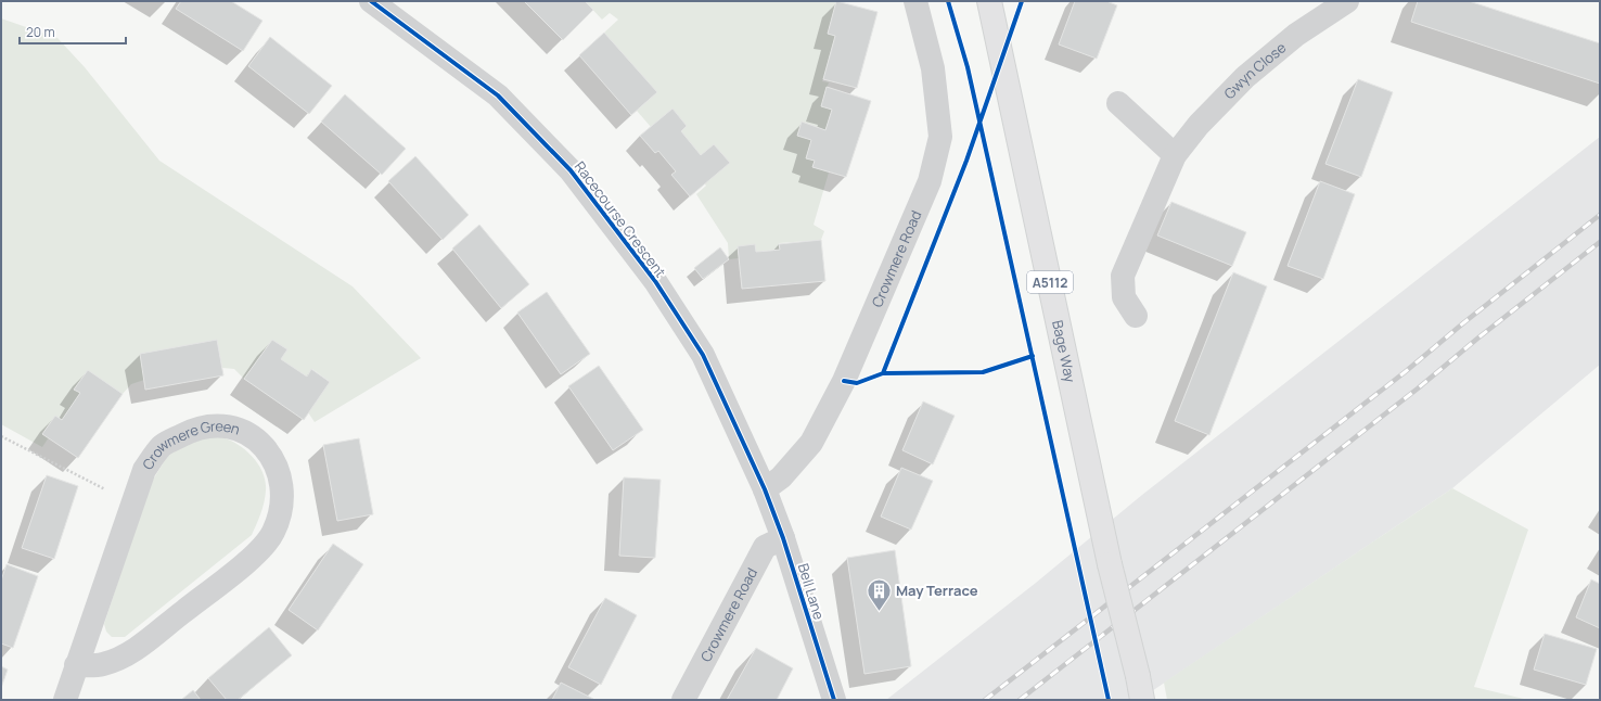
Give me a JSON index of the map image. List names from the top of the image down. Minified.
{"streets":{"main road":["A5112","Bage Way"],"street":["Gwyn Close","Racecourse Crescent","Crowmere Road","Crowmere Green","Bell Lane"]},"crossings":[["Racecourse Crescent","Crowmere Road"],["Racecourse Crescent","Bell Lane"],["Crowmere Road","Bell Lane"]],"places":{"building":["May Terrace"]},"scale_bar":"20 m"}
